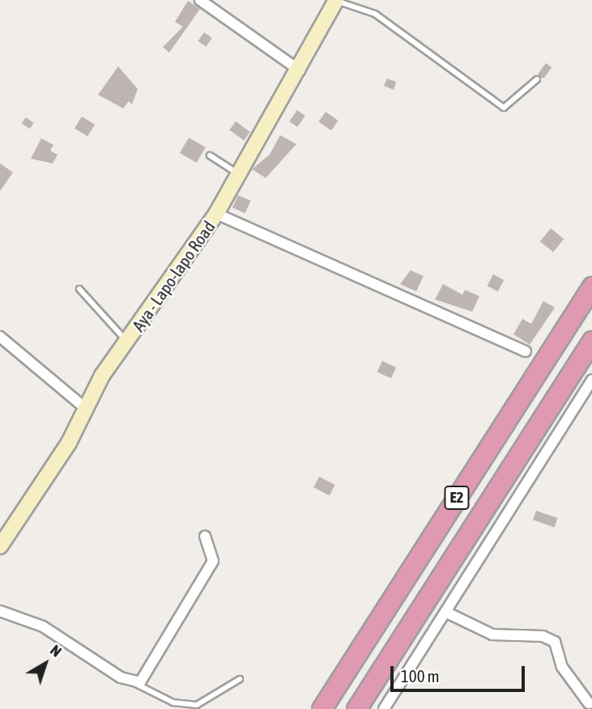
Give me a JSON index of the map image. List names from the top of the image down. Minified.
{"streets":{"highway":["E2"],"street":["Aya - Lapo-lapo Road"]},"scale_bar":"100 m","north":"top right"}
